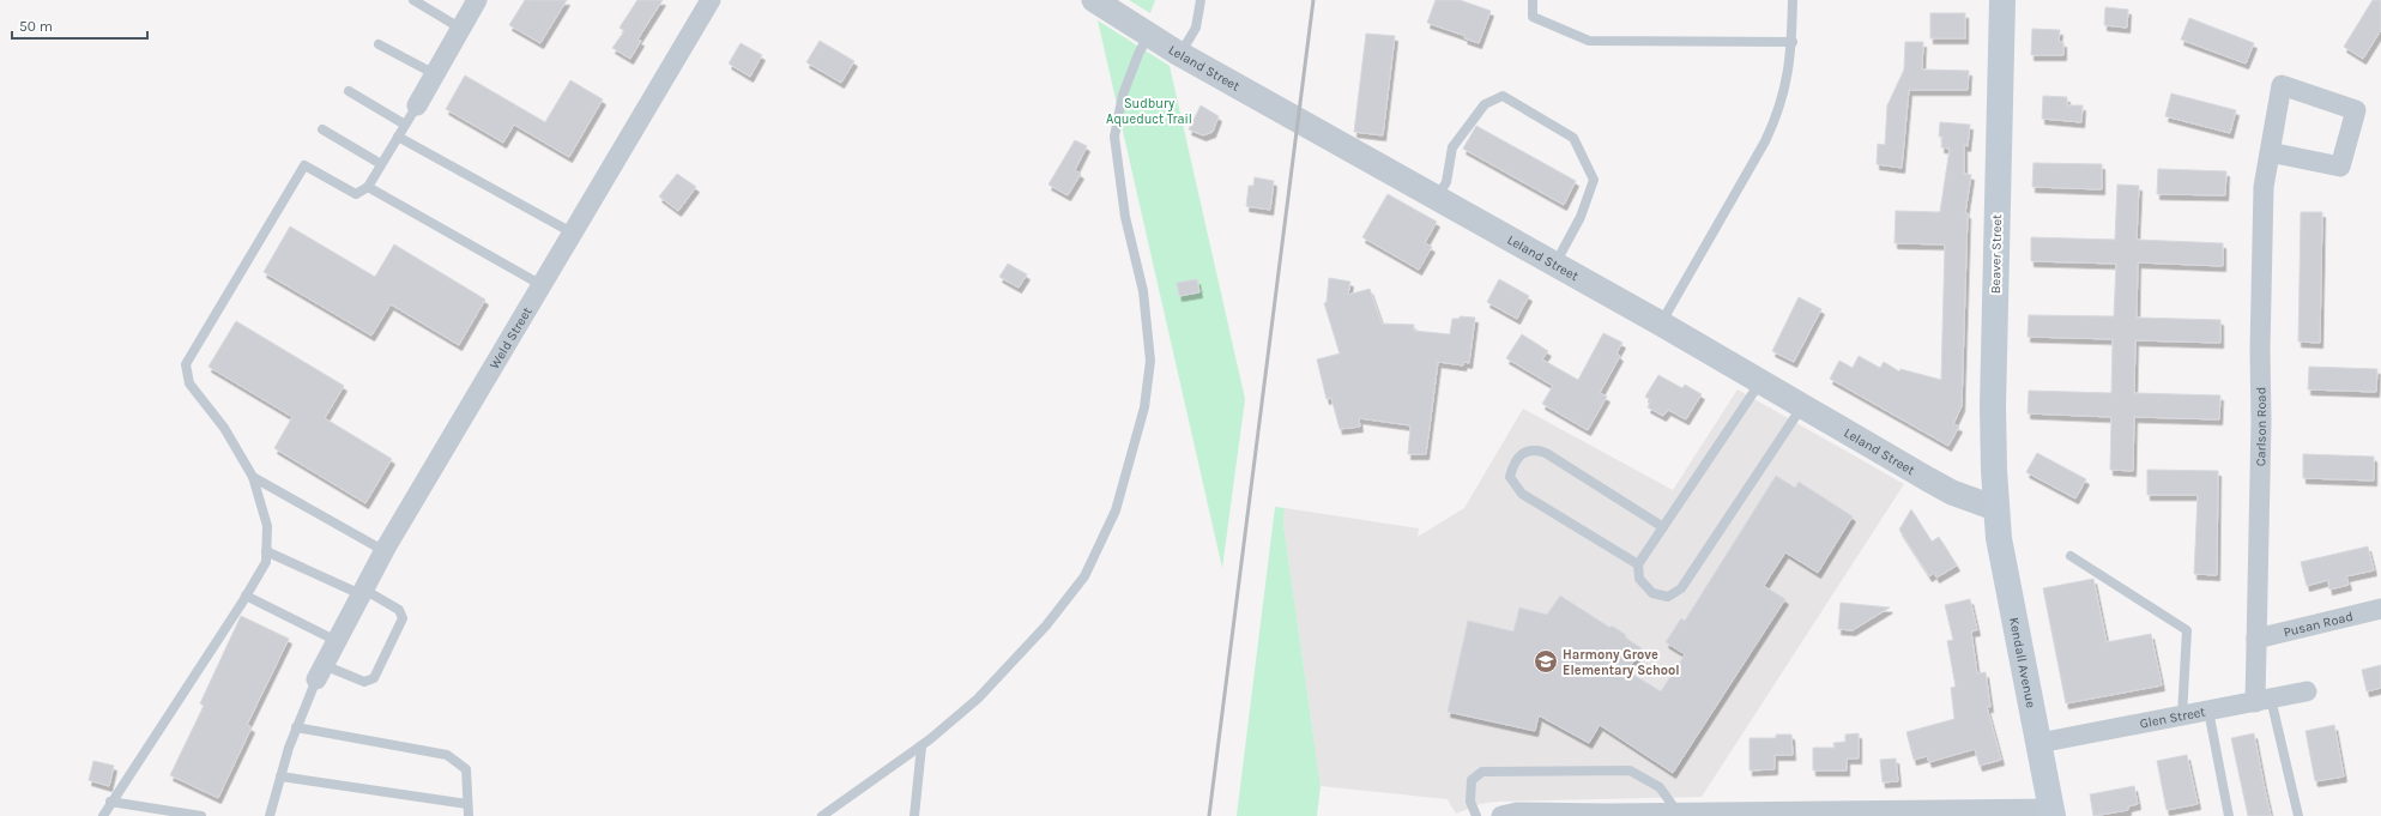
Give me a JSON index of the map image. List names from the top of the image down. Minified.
{"streets":{"main road":["Beaver Street","Kendall Avenue"],"street":["Leland Street","Weld Street","Carlson Road","Pusan Road","Glen Street"]},"crossings":[["Leland Street","Beaver Street"],["Leland Street","Kendall Avenue"],["Beaver Street","Kendall Avenue"],["Carlson Road","Pusan Road"],["Carlson Road","Glen Street"],["Kendall Avenue","Glen Street"]],"parks":["Sudbury Aqueduct Trail"],"places":{"school or university":["Harmony Grove Elementary School"]},"scale_bar":"50 m"}
